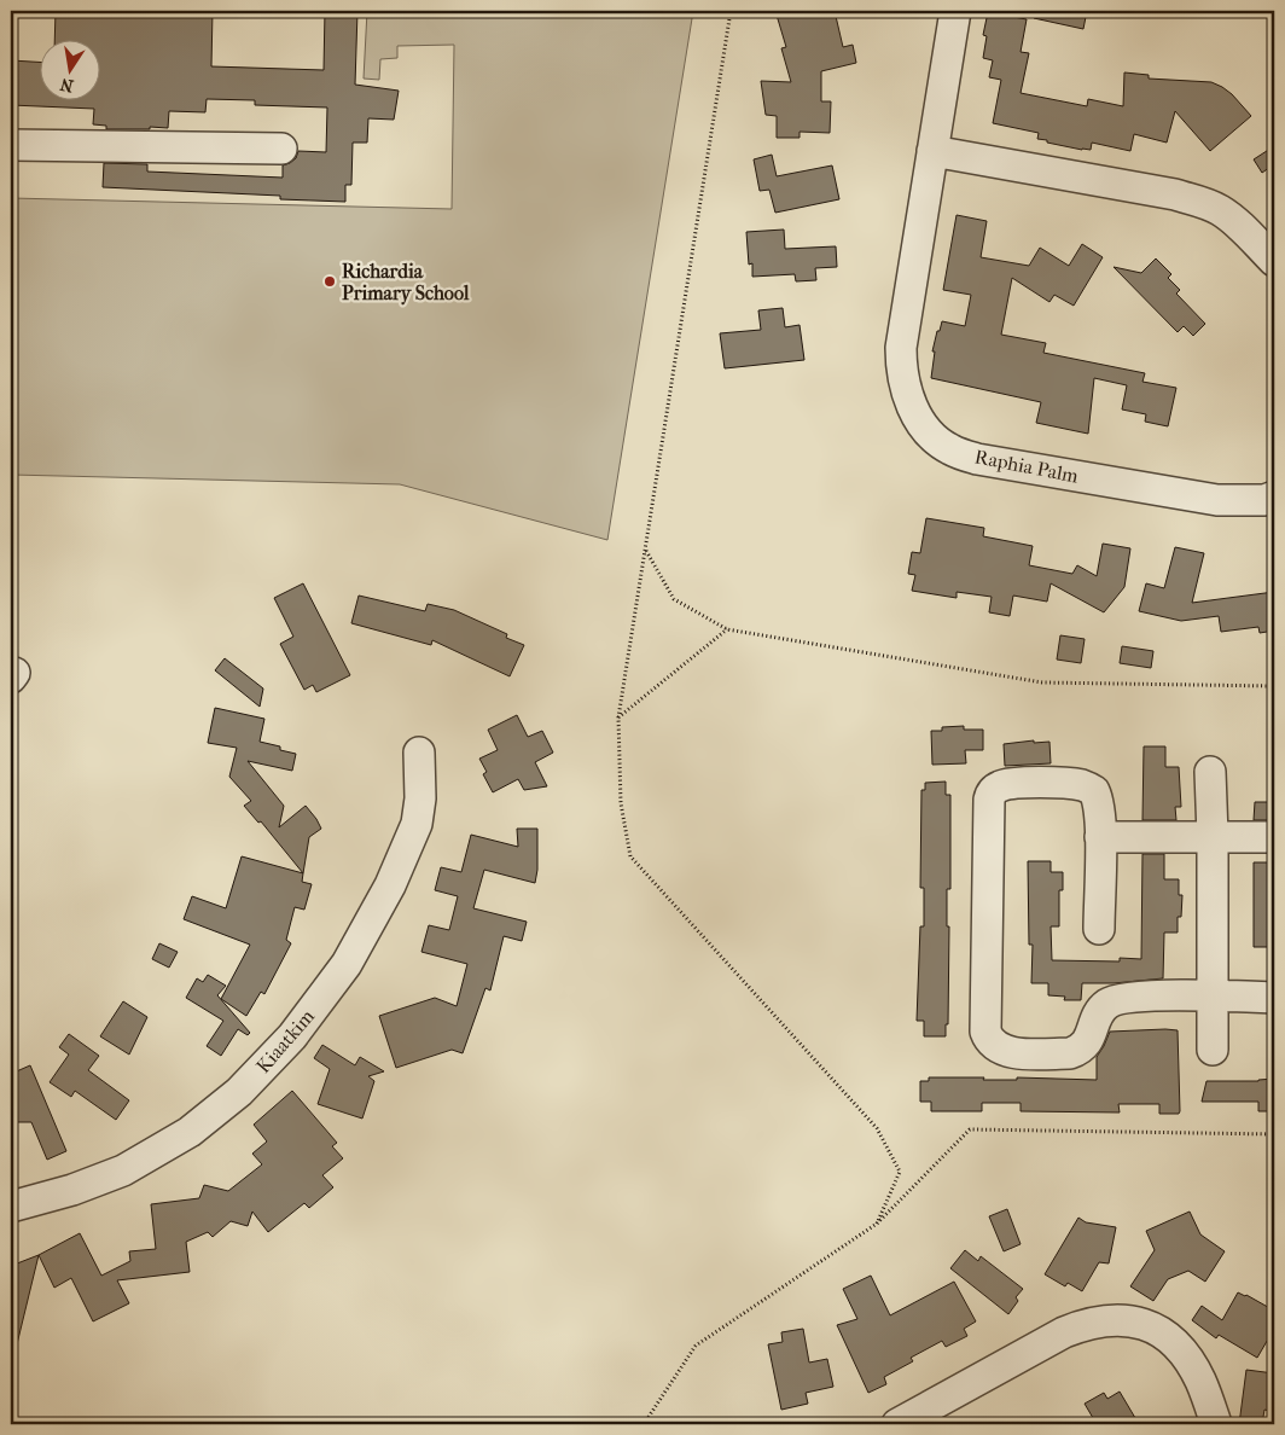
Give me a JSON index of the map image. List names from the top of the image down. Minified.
{"streets":{"street":["Raphia Palm","Kiaatkim"]},"places":["Richardia Primary School"],"north":"bottom"}
